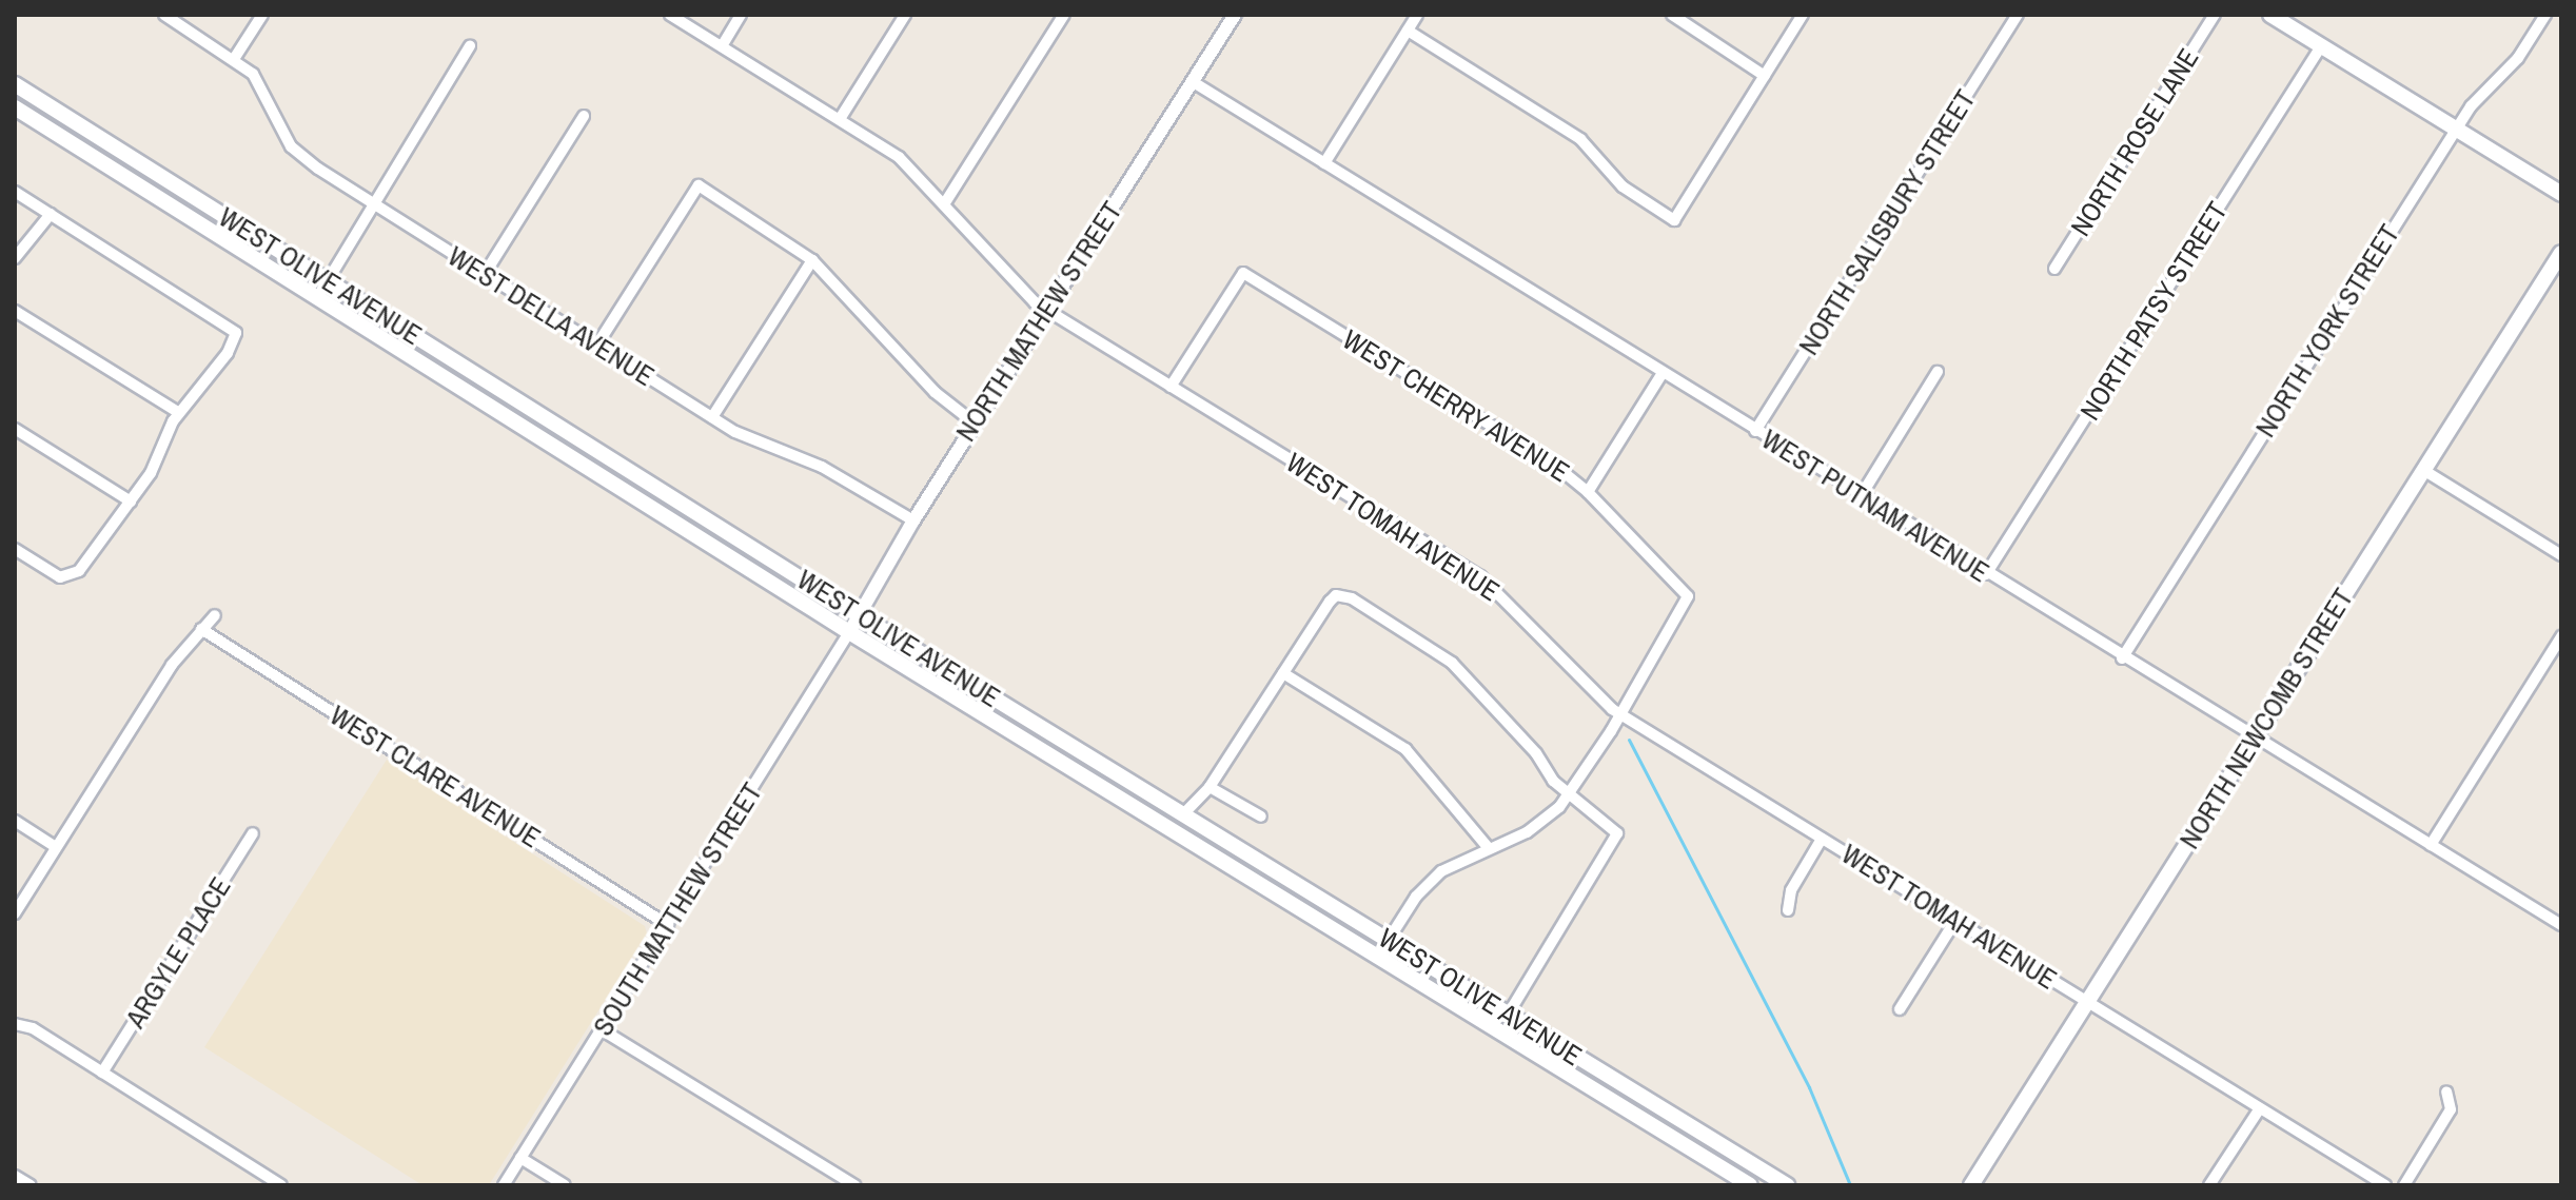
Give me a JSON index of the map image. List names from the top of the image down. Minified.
{"streets":{"main road":["WEST OLIVE AVENUE","NORTH NEWCOMB STREET"],"street":["NORTH ROSE LANE","NORTH SALISBURY STREET","NORTH PATSY STREET","WEST DELLA AVENUE","NORTH MATHEW STREET","NORTH YORK STREET","WEST CHERRY AVENUE","WEST PUTNAM AVENUE","WEST TOMAH AVENUE","WEST CLARE AVENUE","SOUTH MATTHEW STREET","ARGYLE PLACE"]},"crossings":[["NORTH SALISBURY STREET","WEST PUTNAM AVENUE"],["WEST OLIVE AVENUE","NORTH MATHEW STREET"],["WEST OLIVE AVENUE","SOUTH MATTHEW STREET"],["NORTH PATSY STREET","WEST PUTNAM AVENUE"],["WEST DELLA AVENUE","NORTH MATHEW STREET"],["NORTH MATHEW STREET","WEST PUTNAM AVENUE"],["NORTH MATHEW STREET","WEST TOMAH AVENUE"],["NORTH MATHEW STREET","SOUTH MATTHEW STREET"],["NORTH YORK STREET","WEST PUTNAM AVENUE"],["WEST CHERRY AVENUE","WEST TOMAH AVENUE"],["WEST PUTNAM AVENUE","NORTH NEWCOMB STREET"],["WEST TOMAH AVENUE","NORTH NEWCOMB STREET"],["WEST CLARE AVENUE","SOUTH MATTHEW STREET"]]}
